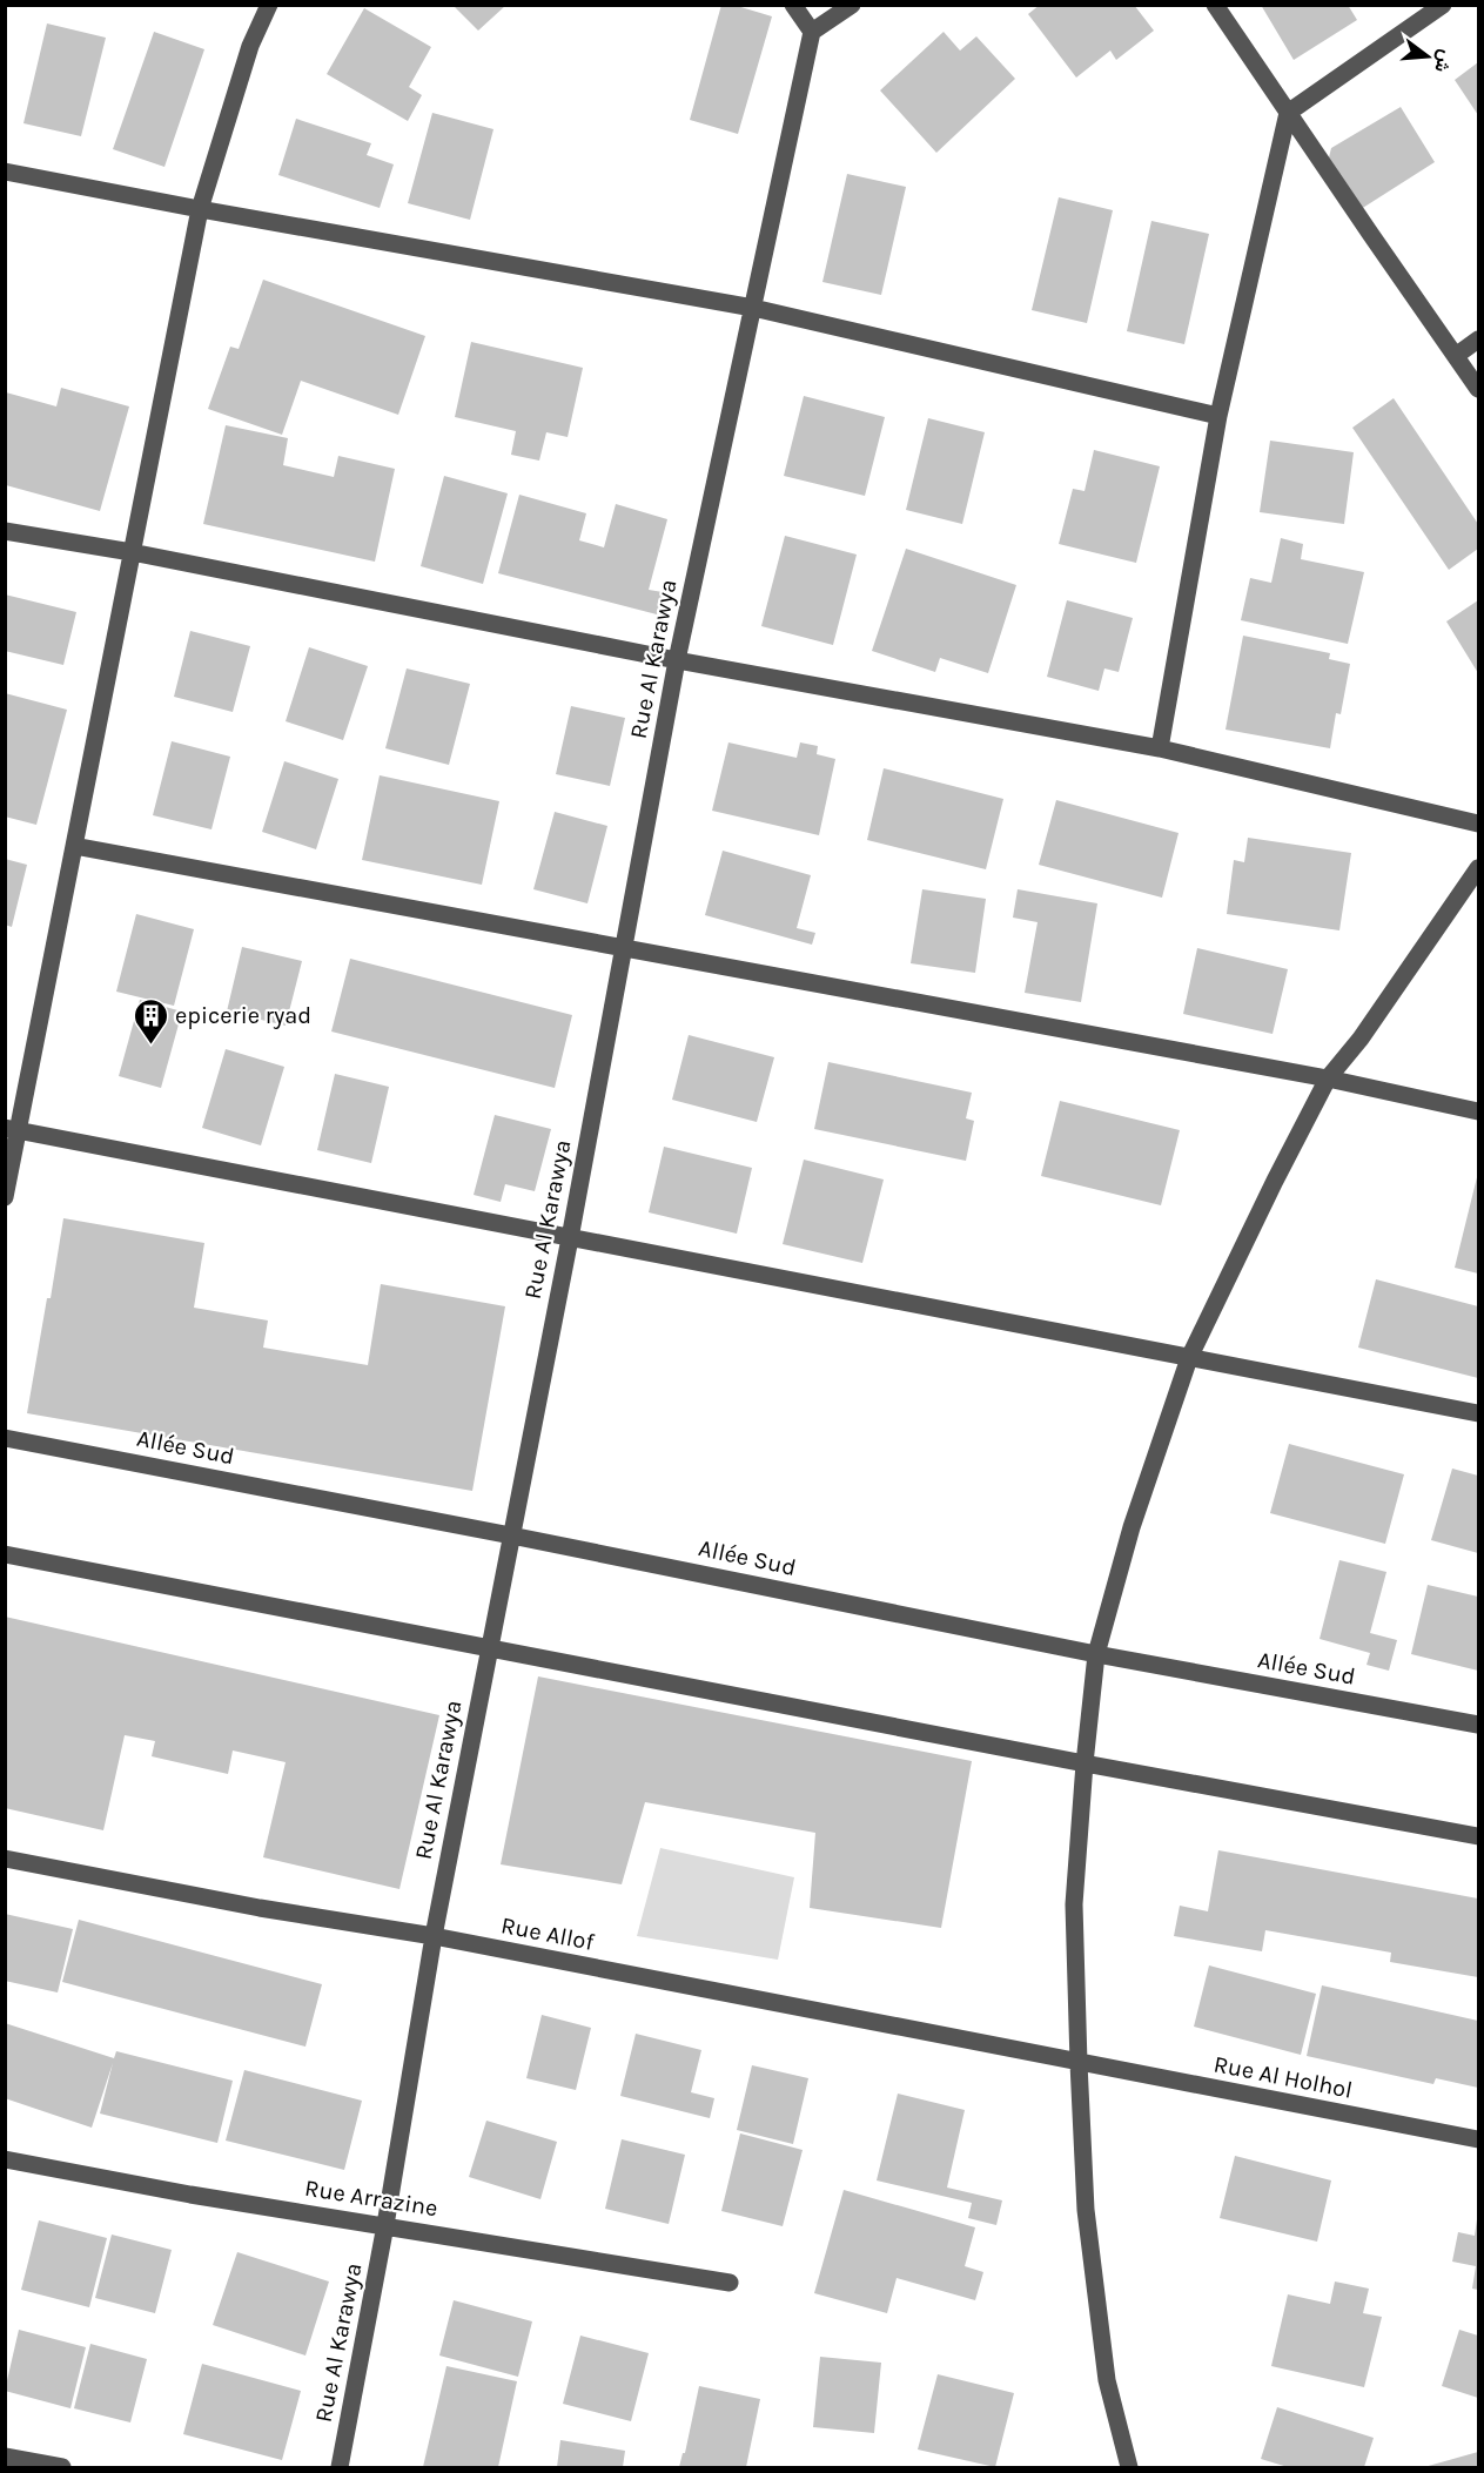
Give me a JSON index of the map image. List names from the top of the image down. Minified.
{"streets":{"street":["Rue Al Karawya","Allée Sud","Rue Allof","Rue Al Holhol","Rue Arrazine"]},"crossings":[["Rue Al Karawya","Allée Sud"],["Rue Al Karawya","Rue Allof"],["Rue Al Karawya","Rue Arrazine"],["Rue Allof","Rue Al Holhol"]],"places":{"building":["epicerie ryad"]},"north":"right"}
